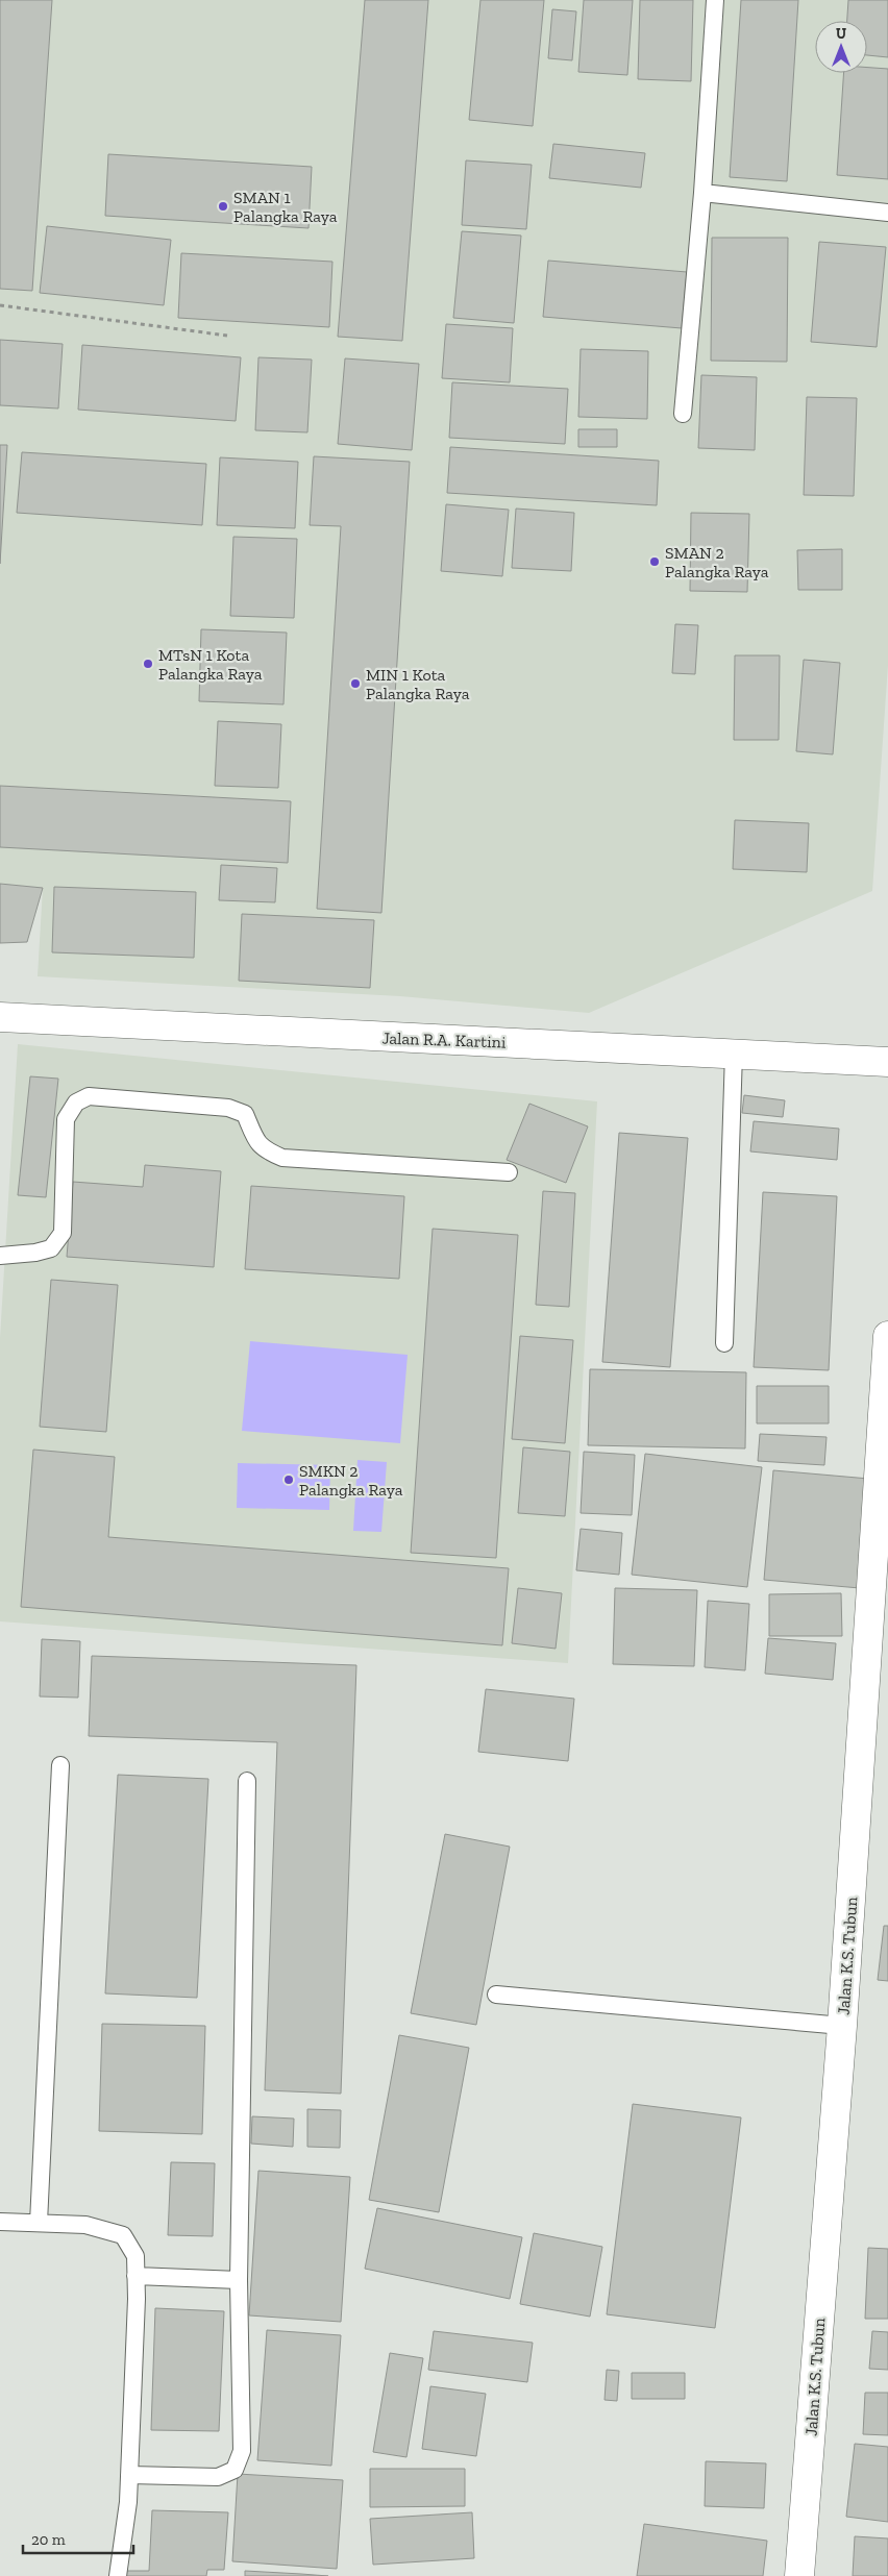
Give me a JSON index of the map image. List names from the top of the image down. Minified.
{"streets":{"street":["Jalan R.A. Kartini","Jalan K.S. Tubun"]},"places":["SMAN 1 Palangka Raya","SMAN 2 Palangka Raya","MTsN 1 Kota Palangka Raya","MIN 1 Kota Palangka Raya","SMKN 2 Palangka Raya"],"scale_bar":"20 m","north":"top"}
